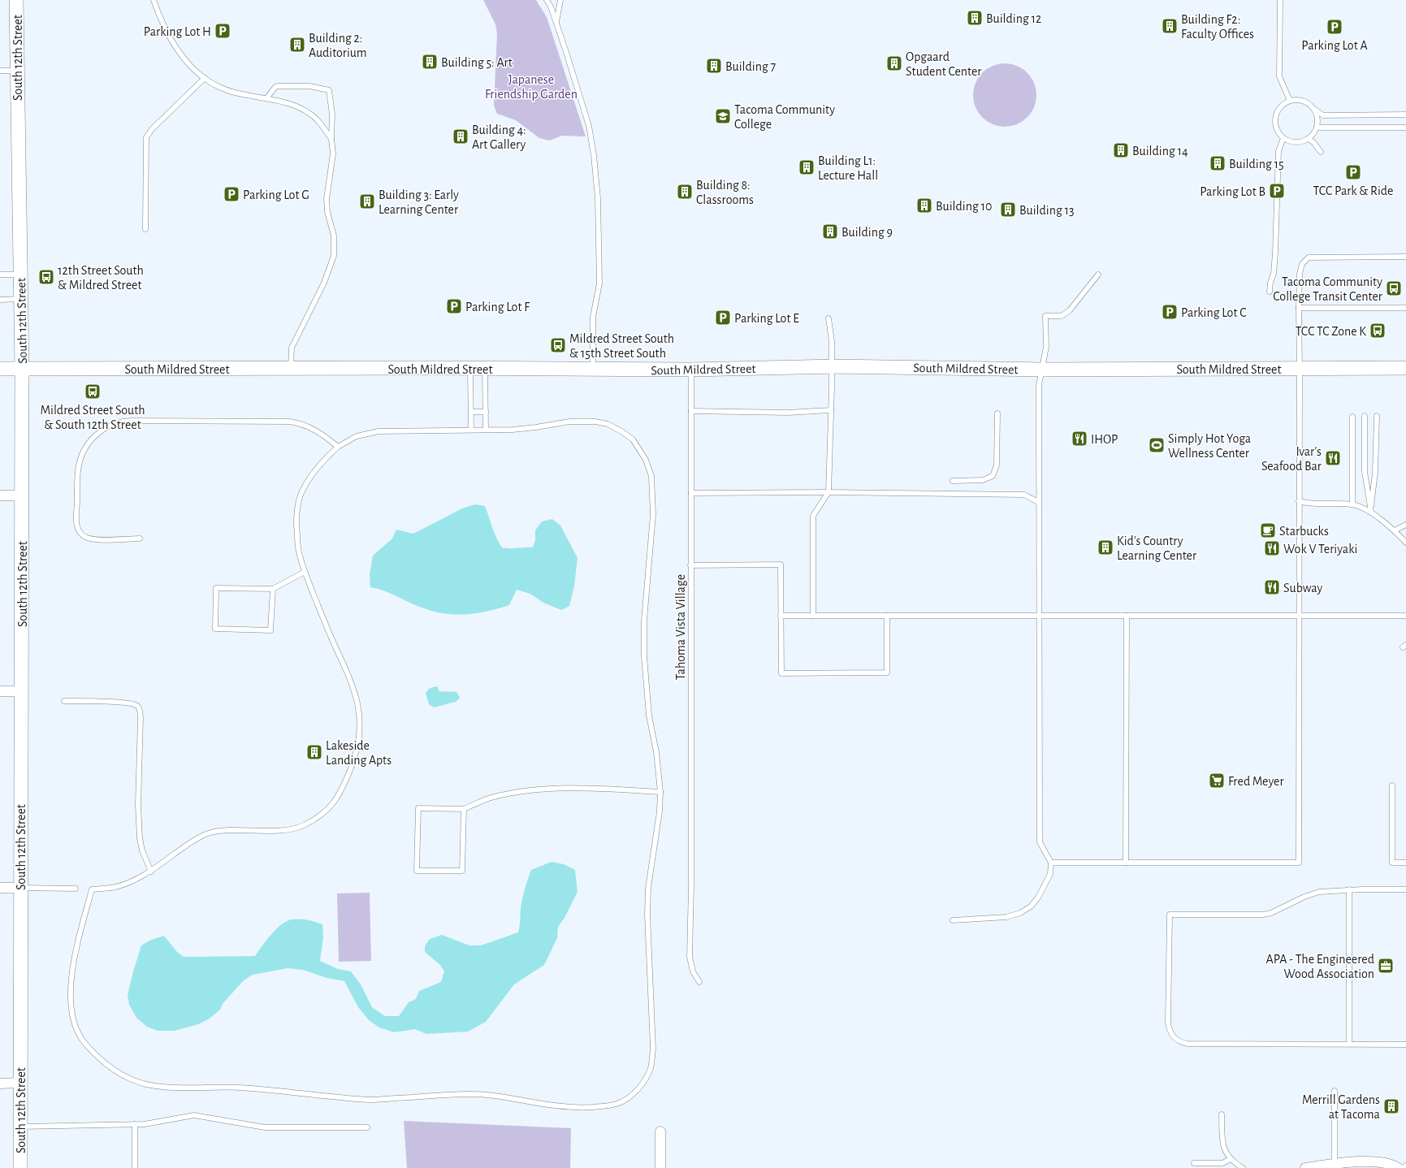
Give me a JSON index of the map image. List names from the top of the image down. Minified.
{"streets":{"main road":["South 12th Street","South Mildred Street"],"lane":["Tahoma Vista Village"]},"crossings":[["South 12th Street","South Mildred Street"],["South Mildred Street","Tahoma Vista Village"]],"parks":["Japanese Friendship Garden"],"places":{"building":["Building 12","Building F2: Faculty Offices","Building 2: Auditorium","Building 5: Art","Opgaard Student Center","Building 7","Building 4: Art Gallery","Building 14","Building 15","Building L1: Lecture Hall","Building 8: Classrooms","Building 3: Early Learning Center","Building 10","Building 13","Building 9","Kid's Country Learning Center","Lakeside Landing Apts","Merrill Gardens at Tacoma"],"parking":["Parking Lot A","Parking Lot H","TCC Park & Ride","Parking Lot B","Parking Lot G","Parking Lot F","Parking Lot C","Parking Lot E"],"school or university":["Tacoma Community College"],"bus stop":["12th Street South & Mildred Street","Tacoma Community College Transit Center","TCC TC Zone K","Mildred Street South & 15th Street South","Mildred Street South & South 12th Street"],"restaurant":["IHOP","Ivar's Seafood Bar","Wok V Teriyaki","Subway"],"sports":["Simply Hot Yoga Wellness Center"],"cafe":["Starbucks"],"supermarket":["Fred Meyer"],"office":["APA - The Engineered Wood Association"]}}
